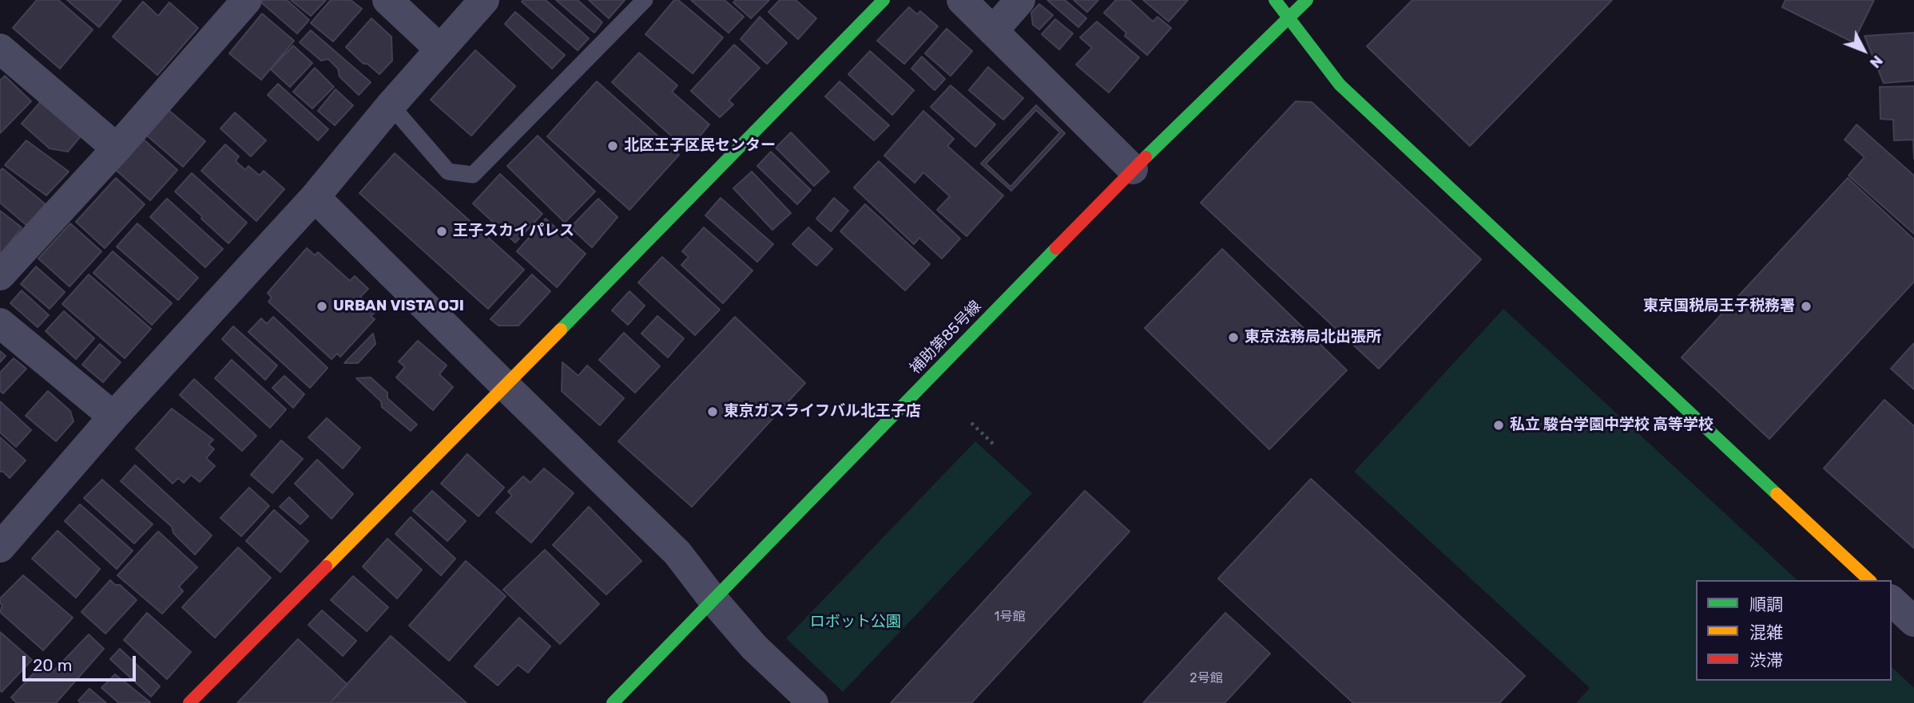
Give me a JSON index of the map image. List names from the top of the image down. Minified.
{"streets":{"street":["補助第85号線"]},"parks":["ロボット公園"],"places":["北区王子区民センター","王子スカイパレス","URBAN VISTA OJI","東京国税局王子税務署","東京法務局北出張所","東京ガスライフバル北王子店","私立 駿台学園中学校 高等学校"],"house_numbers":["1号館","2号館"],"legend":["順調","混雑","渋滞"],"scale_bar":"20 m","north":"bottom right"}
